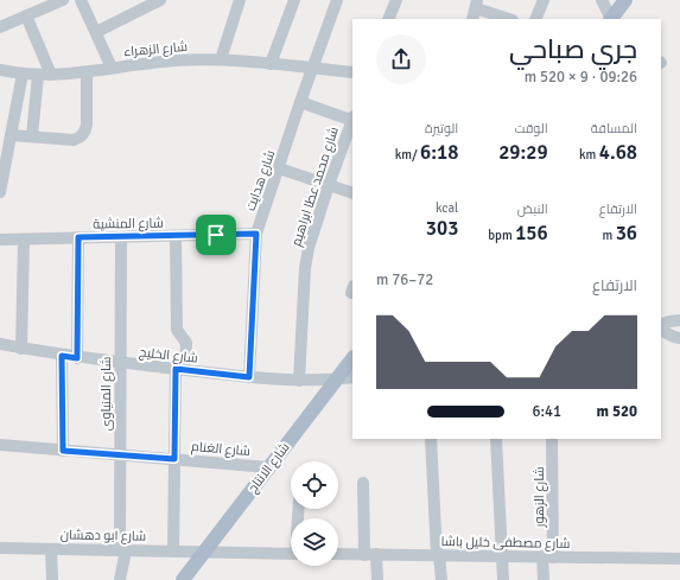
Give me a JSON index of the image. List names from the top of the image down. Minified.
{"streets":{"main road":["شارع الانتاج"],"street":["شارع الزهراء","شارع هدايت","شارع محمد عطا ابراهيم","شارع المنشية","شارع الخليج","شارع المنياوى","شارع الغنام","شارع الزهور","شارع ابو دهشان","شارع مصطفى خليل باشا"]},"crossings":[["شارع الزهراء","شارع هدايت"],["شارع هدايت","شارع المنشية"],["شارع هدايت","شارع الخليج"],["شارع محمد عطا ابراهيم","شارع الخليج"],["شارع المنشية","شارع المنياوى"],["شارع الخليج","شارع المنياوى"],["شارع الخليج","شارع الانتاج"],["شارع المنياوى","شارع الغنام"],["شارع المنياوى","شارع ابو دهشان"],["شارع الغنام","شارع الانتاج"],["شارع الانتاج","شارع ابو دهشان"],["شارع الزهور","شارع مصطفى خليل باشا"]],"page":{"heading":["جري صباحي","09:26 · 9 × 520 m"],"stats":[["المسافة","4.68 km"],["الوقت","29:29"],["الوتيرة","6:18 /km"],["الارتفاع","36 m"],["النبض","156 bpm"],["kcal","303"]],"chart":["الارتفاع","72–76 m"],"list":[{"name":"520 m","note":"6:41"}]}}
